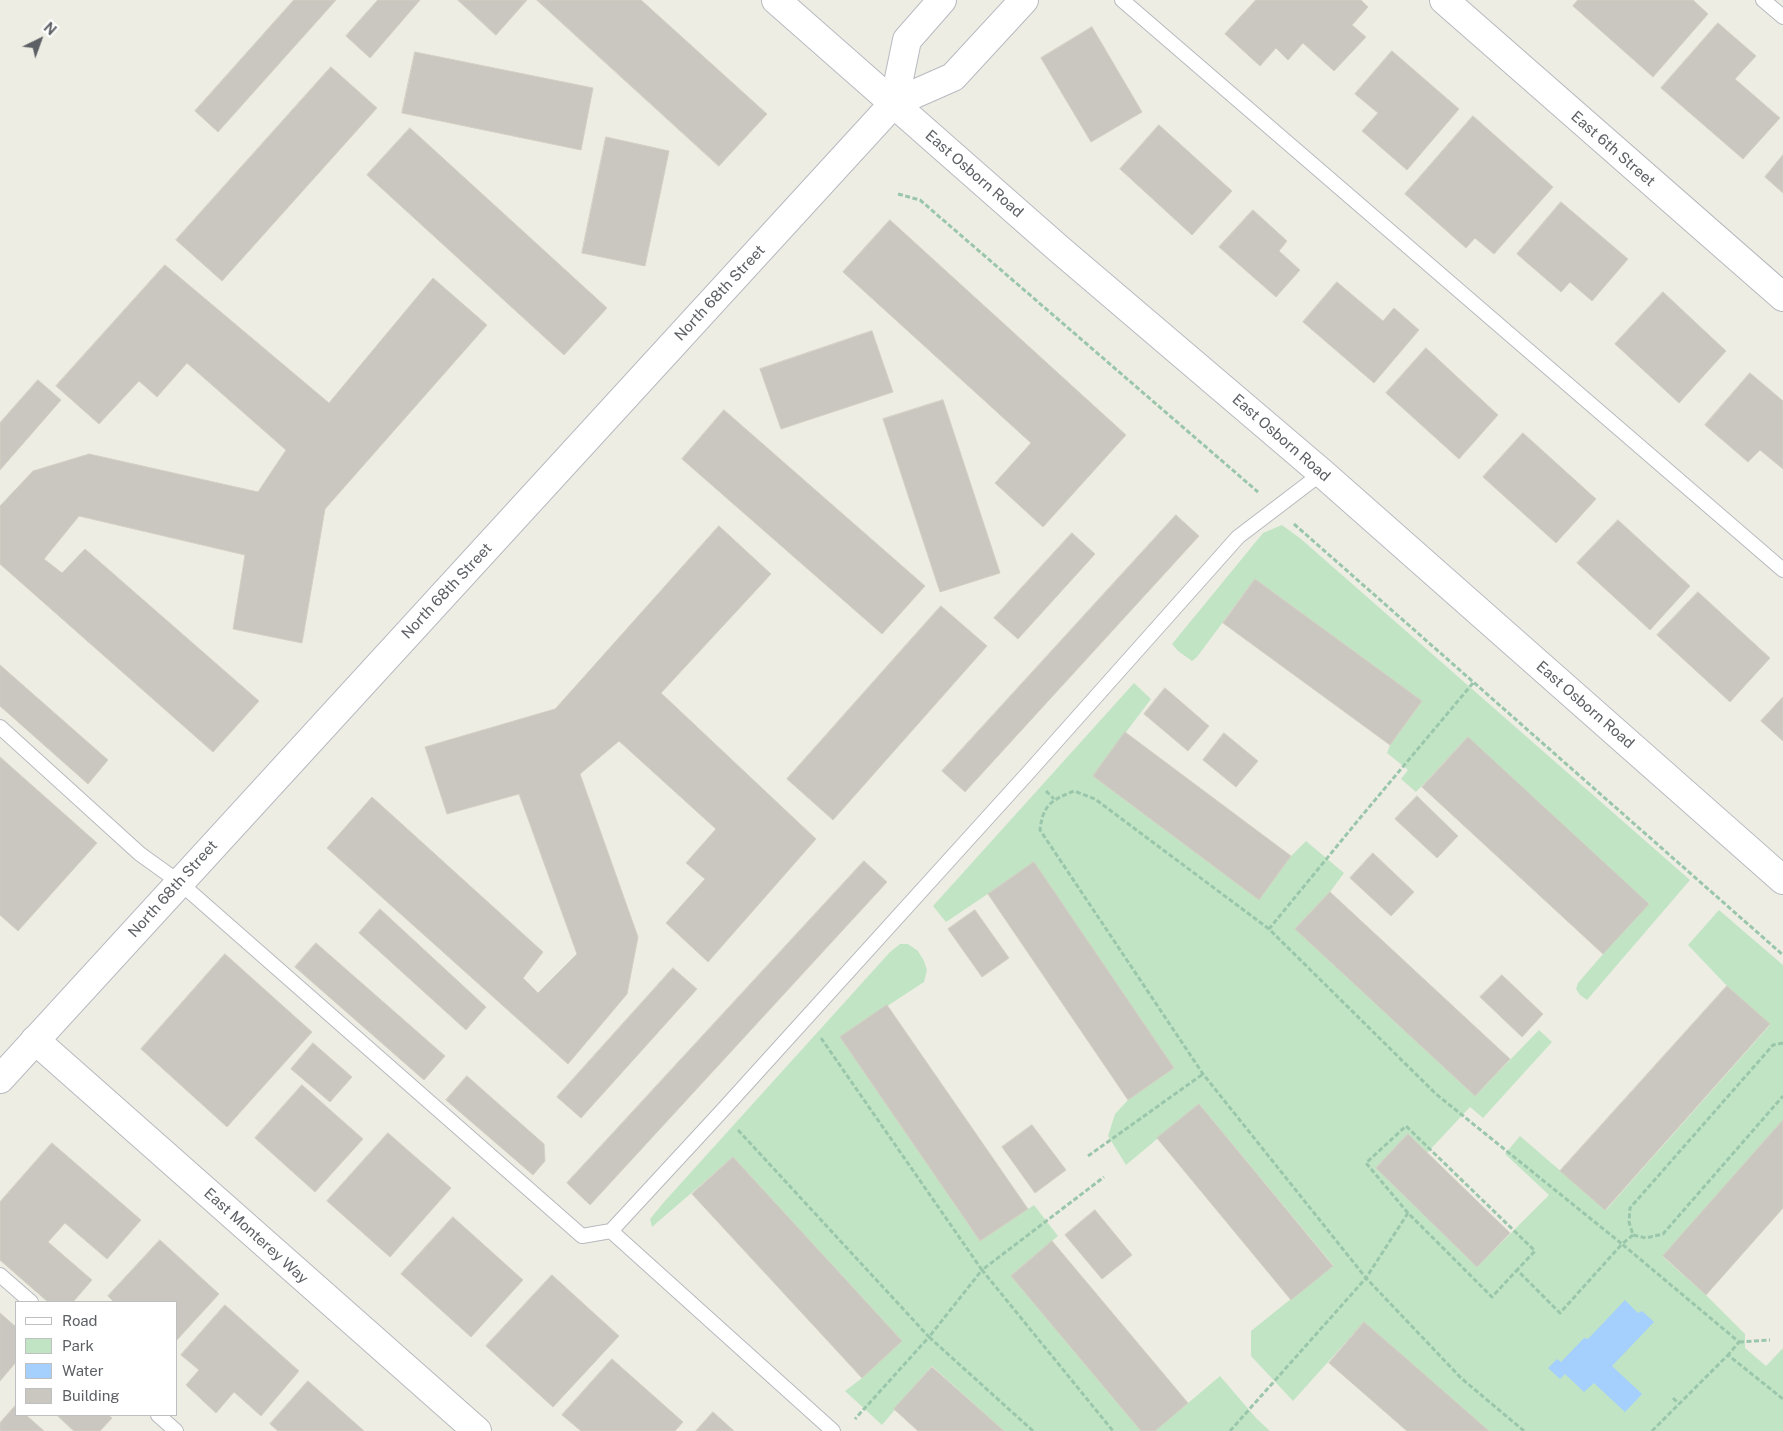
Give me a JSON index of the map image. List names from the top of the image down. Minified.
{"streets":{"main road":["East 6th Street","East Osborn Road","North 68th Street","East Monterey Way"]},"crossings":[["East Osborn Road","North 68th Street"],["North 68th Street","East Monterey Way"]],"legend":["Road","Park","Water","Building"],"north":"top right"}
